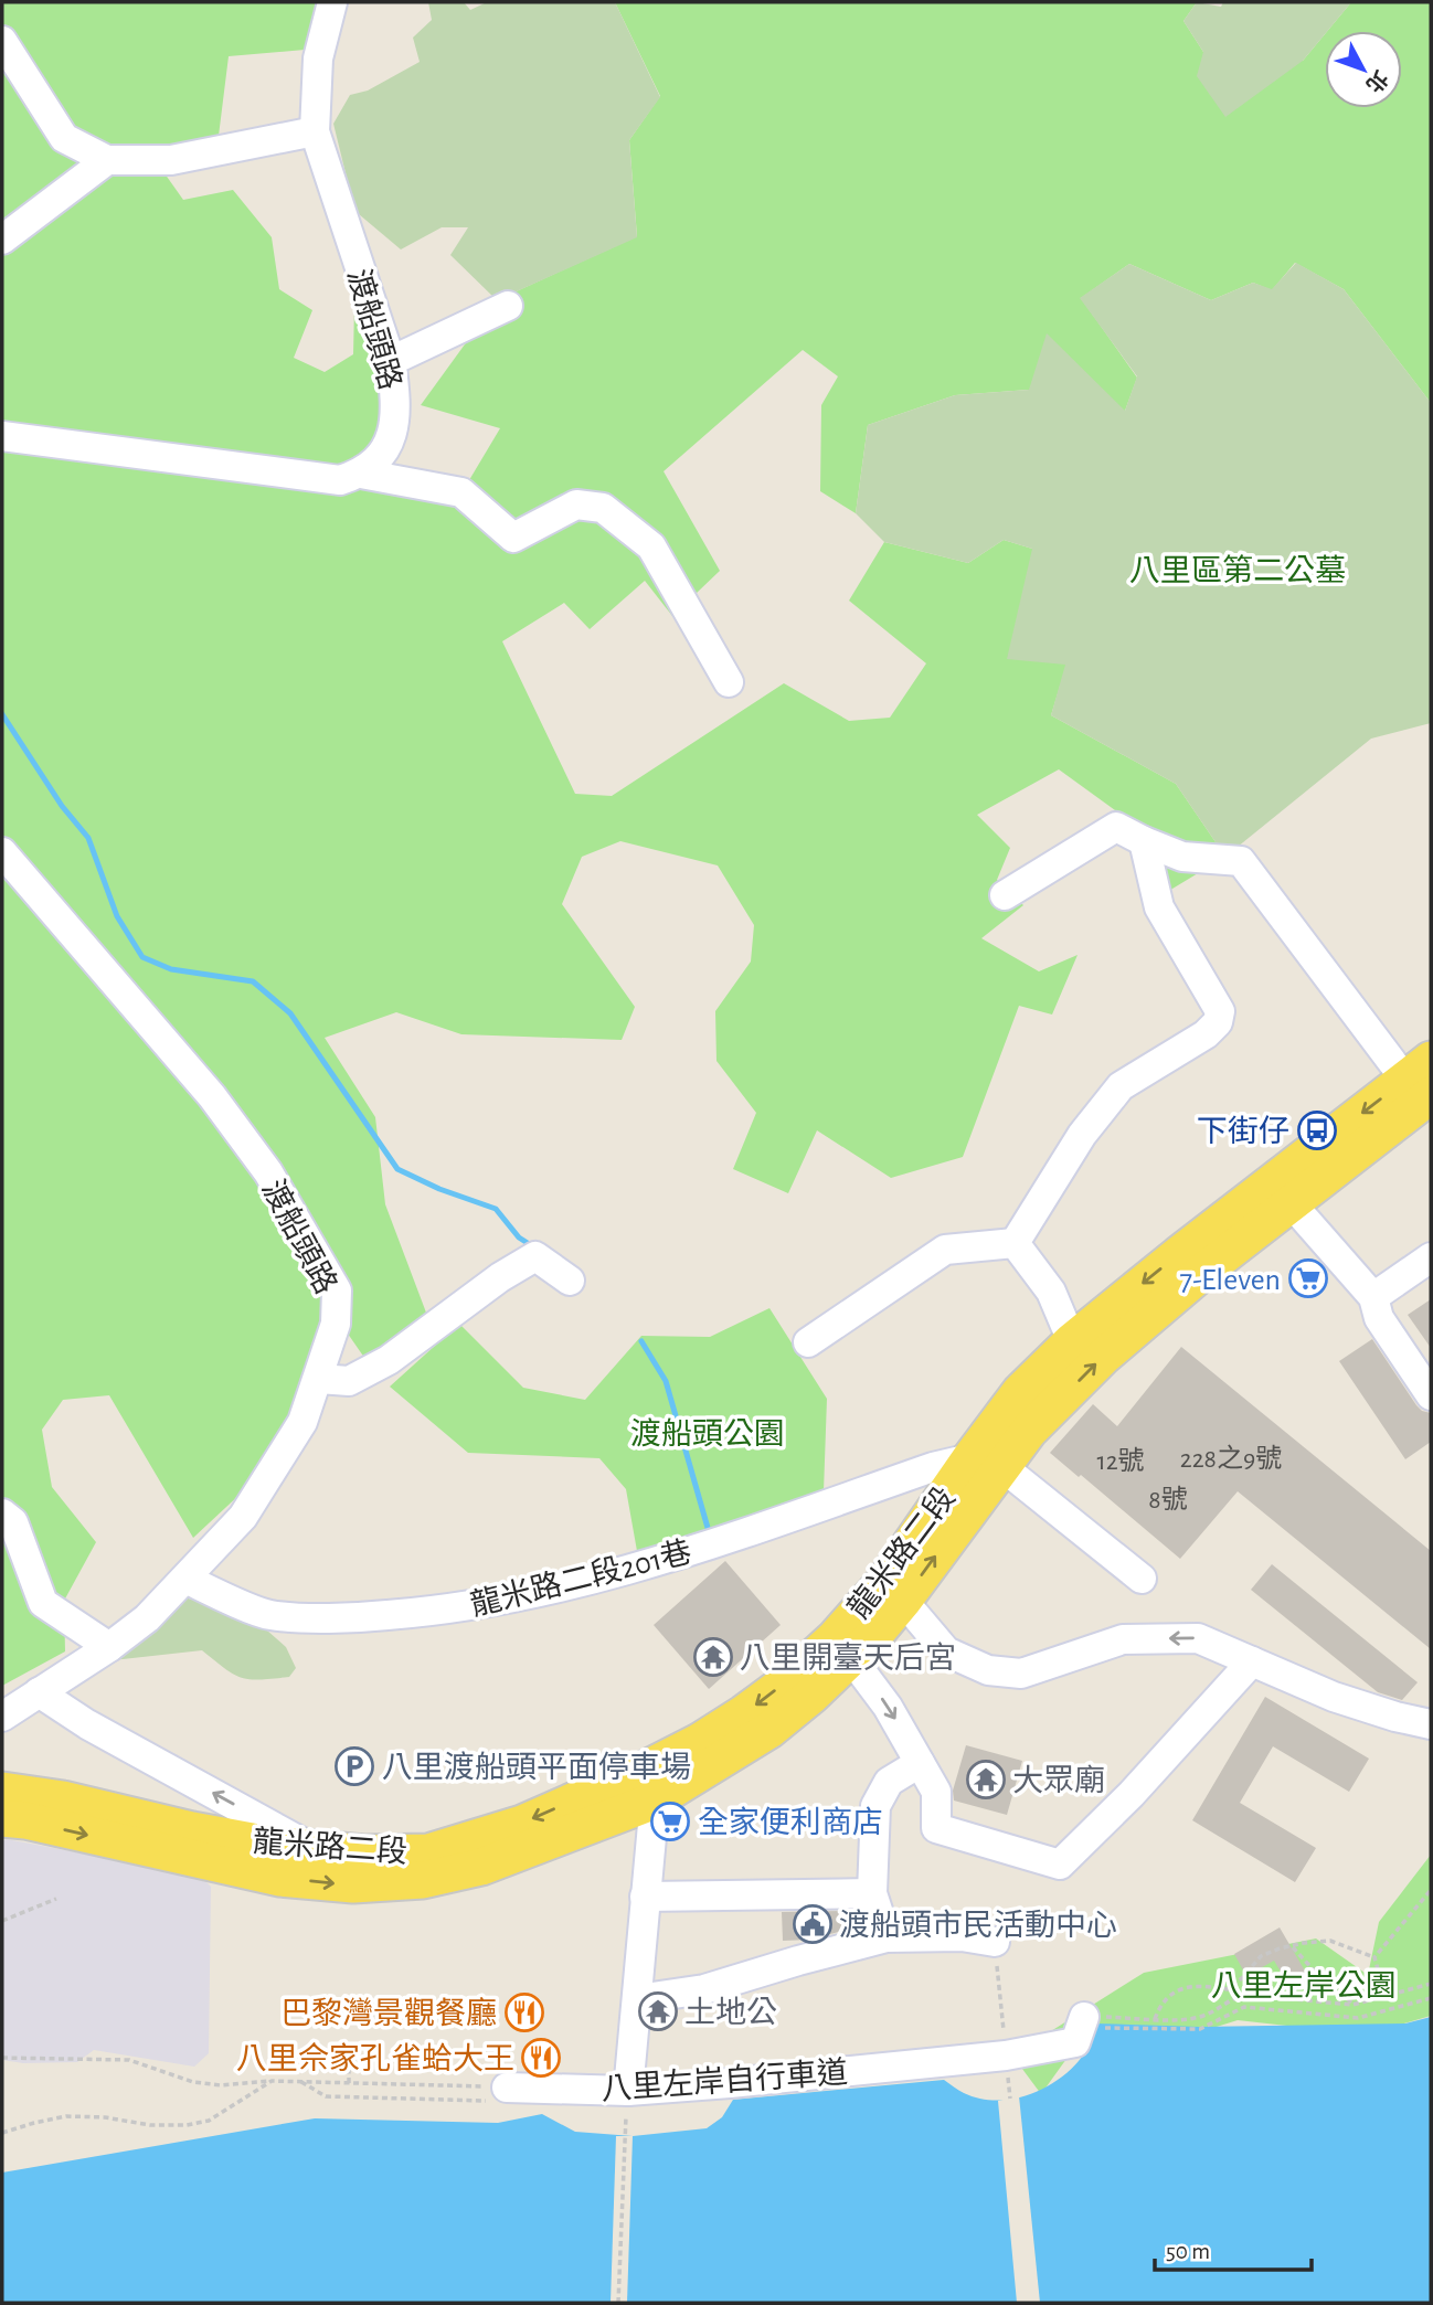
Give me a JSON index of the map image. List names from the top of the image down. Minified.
{"streets":{"main road":["龍米路二段"],"street":["渡船頭路","龍米路二段201巷","八里左岸自行車道"]},"crossings":[["渡船頭路","龍米路二段201巷"],["龍米路二段","龍米路二段201巷"]],"parks":["八里區第二公墓","渡船頭公園","八里左岸公園"],"places":{"bus stop":["下街仔"],"supermarket":["7-Eleven","全家便利商店"],"temple":["八里開臺天后宮","大眾廟","土地公"],"parking":["八里渡船頭平面停車場"],"public building":["渡船頭市民活動中心"],"restaurant":["巴黎灣景觀餐廳","八里佘家孔雀蛤大王"]},"house_numbers":["228之9號","12號","8號"],"scale_bar":"50 m","north":"bottom right"}
